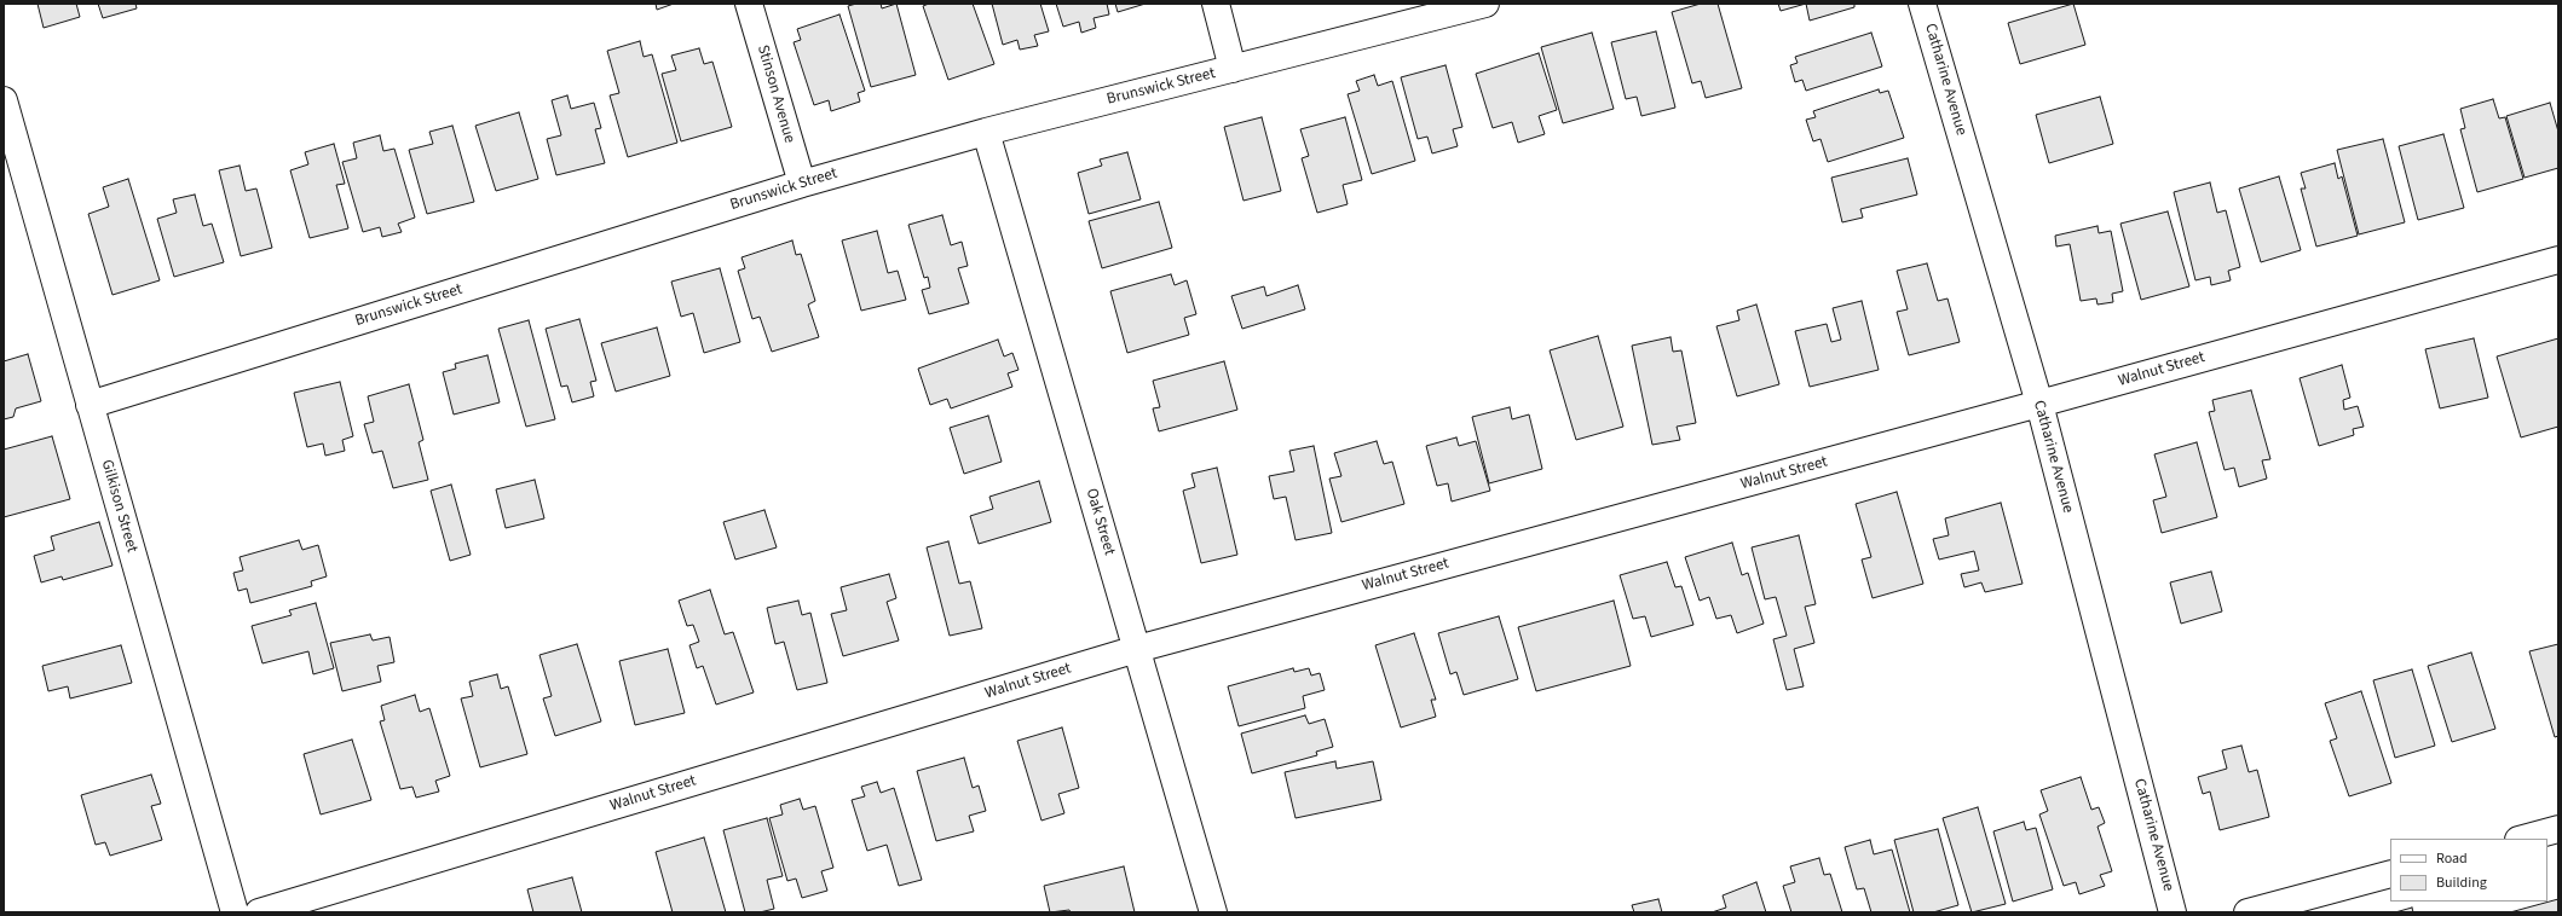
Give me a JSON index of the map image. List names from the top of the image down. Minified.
{"streets":{"street":["Catharine Avenue","Brunswick Street","Stinson Avenue","Walnut Street","Gilkison Street","Oak Street"]},"crossings":[["Catharine Avenue","Walnut Street"],["Brunswick Street","Stinson Avenue"],["Brunswick Street","Gilkison Street"],["Brunswick Street","Oak Street"],["Walnut Street","Oak Street"]],"legend":["Road","Building"]}
